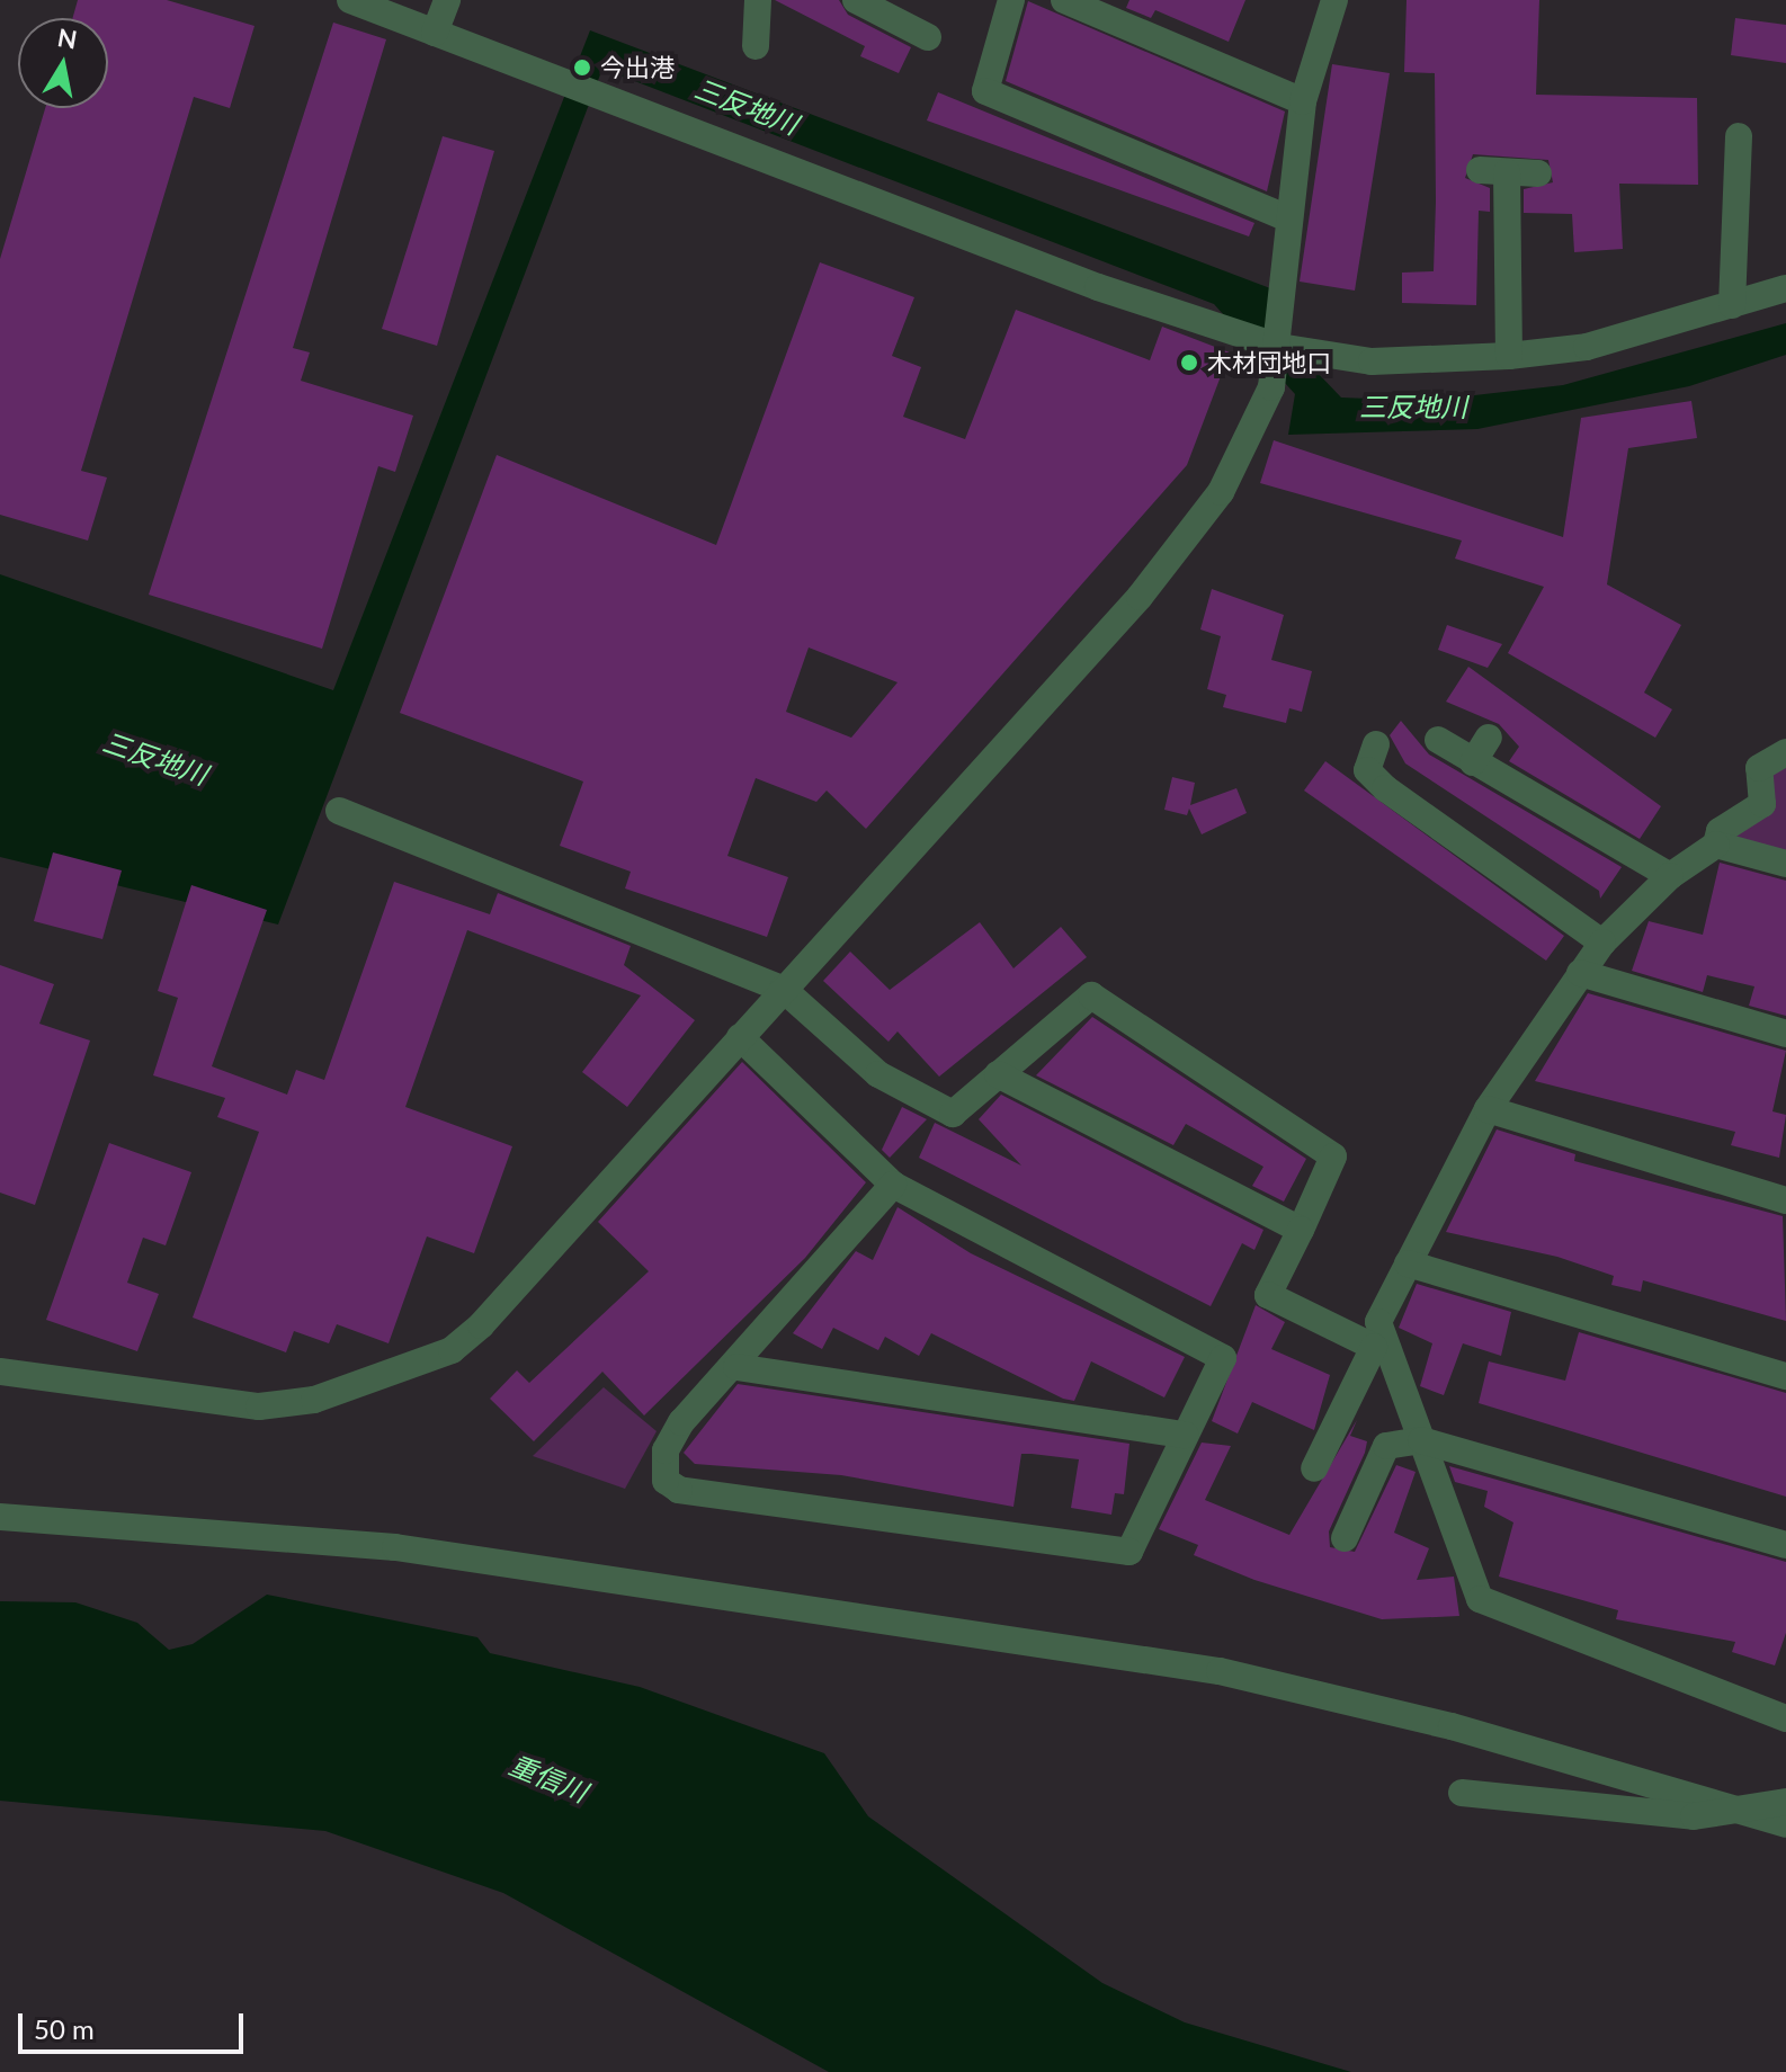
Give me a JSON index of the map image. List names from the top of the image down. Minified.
{"water":["三反地川","重信川"],"places":["今出港","木材団地口"],"scale_bar":"50 m","north":"top"}
